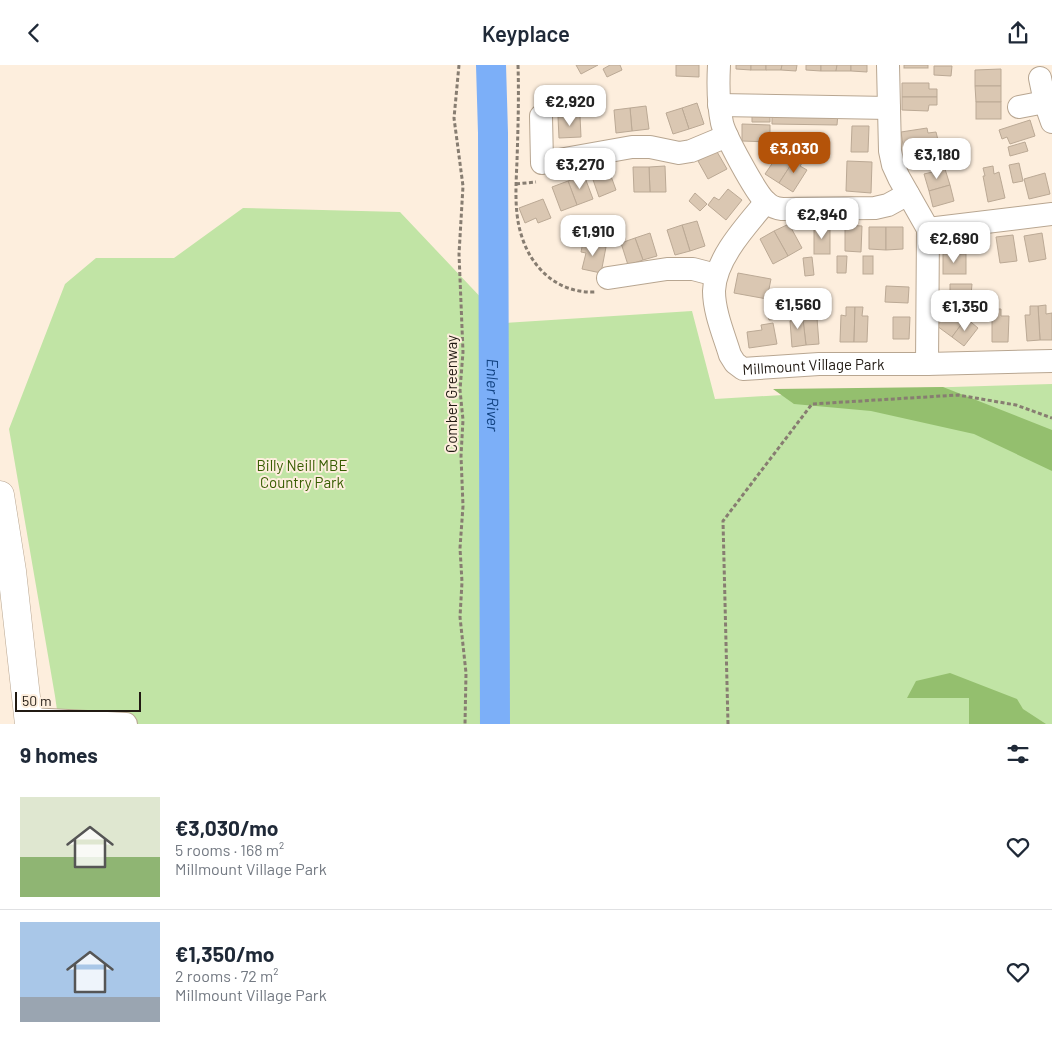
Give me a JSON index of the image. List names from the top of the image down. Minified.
{"streets":{"street":["Millmount Village Park"],"path":["Comber Greenway"]},"water":["Enler River"],"parks":["Billy Neill MBE Country Park"],"scale_bar":"50 m","page":{"header":"Keyplace","price":["€2,920","€3,030","€3,180","€3,270","€2,940","€1,910","€2,690","€1,560","€1,350"],"scale":"50 m","heading":"9 homes","list":[{"name":"€3,030/mo","note":"5 rooms · 168 m² · Millmount Village Park"},{"name":"€1,350/mo","note":"2 rooms · 72 m² · Millmount Village Park"}]}}
